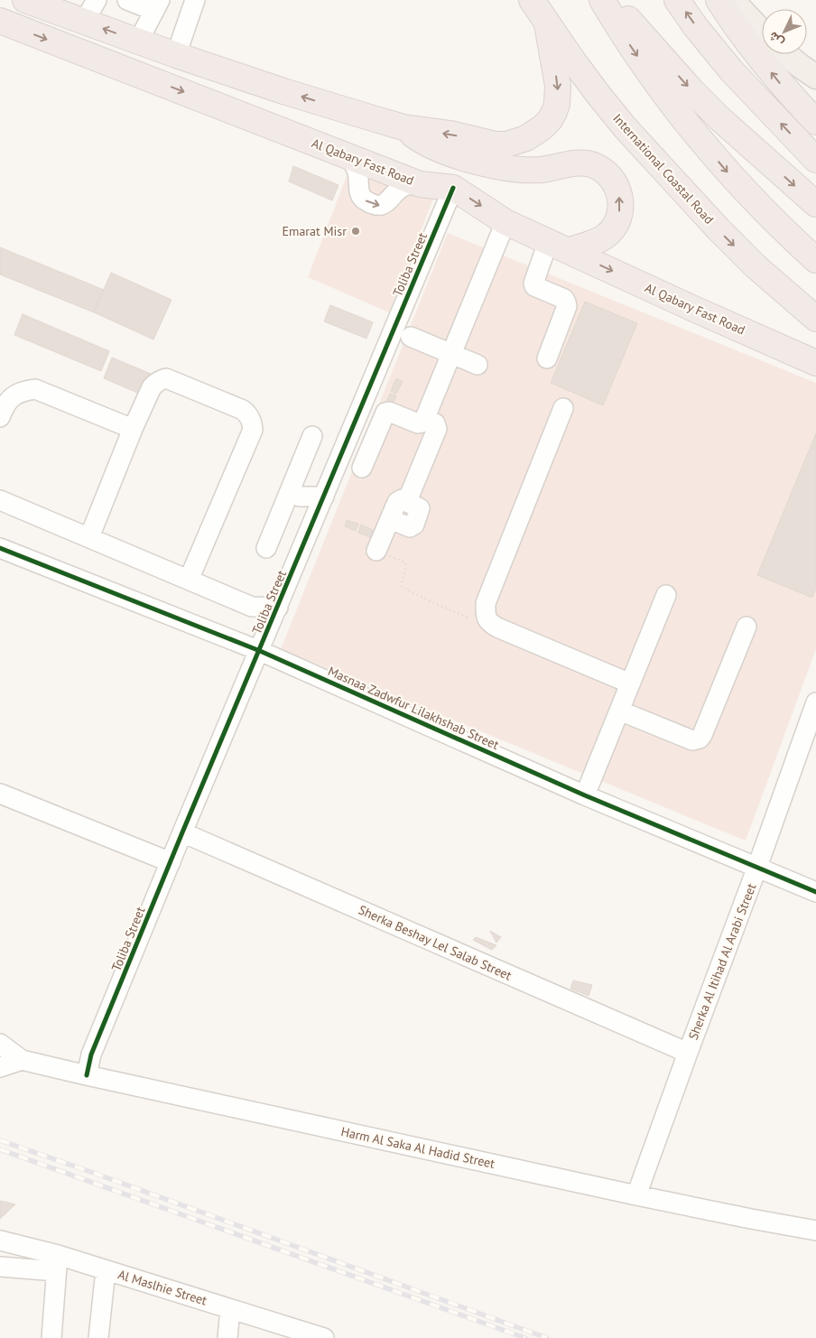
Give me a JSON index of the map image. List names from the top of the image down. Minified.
{"streets":{"highway":["Al Qabary Fast Road","International Coastal Road"],"street":["Toliba Street","Masnaa Zadwfur Lilakhshab Street","Sherka Beshay Lel Salab Street","Sherka Al Itihad Al Arabi Street","Harm Al Saka Al Hadid Street","Al Maslhie Street"]},"crossings":[["Al Qabary Fast Road","Toliba Street"],["Toliba Street","Masnaa Zadwfur Lilakhshab Street"],["Toliba Street","Sherka Beshay Lel Salab Street"],["Toliba Street","Harm Al Saka Al Hadid Street"],["Masnaa Zadwfur Lilakhshab Street","Sherka Al Itihad Al Arabi Street"],["Sherka Beshay Lel Salab Street","Sherka Al Itihad Al Arabi Street"],["Sherka Al Itihad Al Arabi Street","Harm Al Saka Al Hadid Street"]],"places":["Emarat Misr"],"north":"bottom left"}
